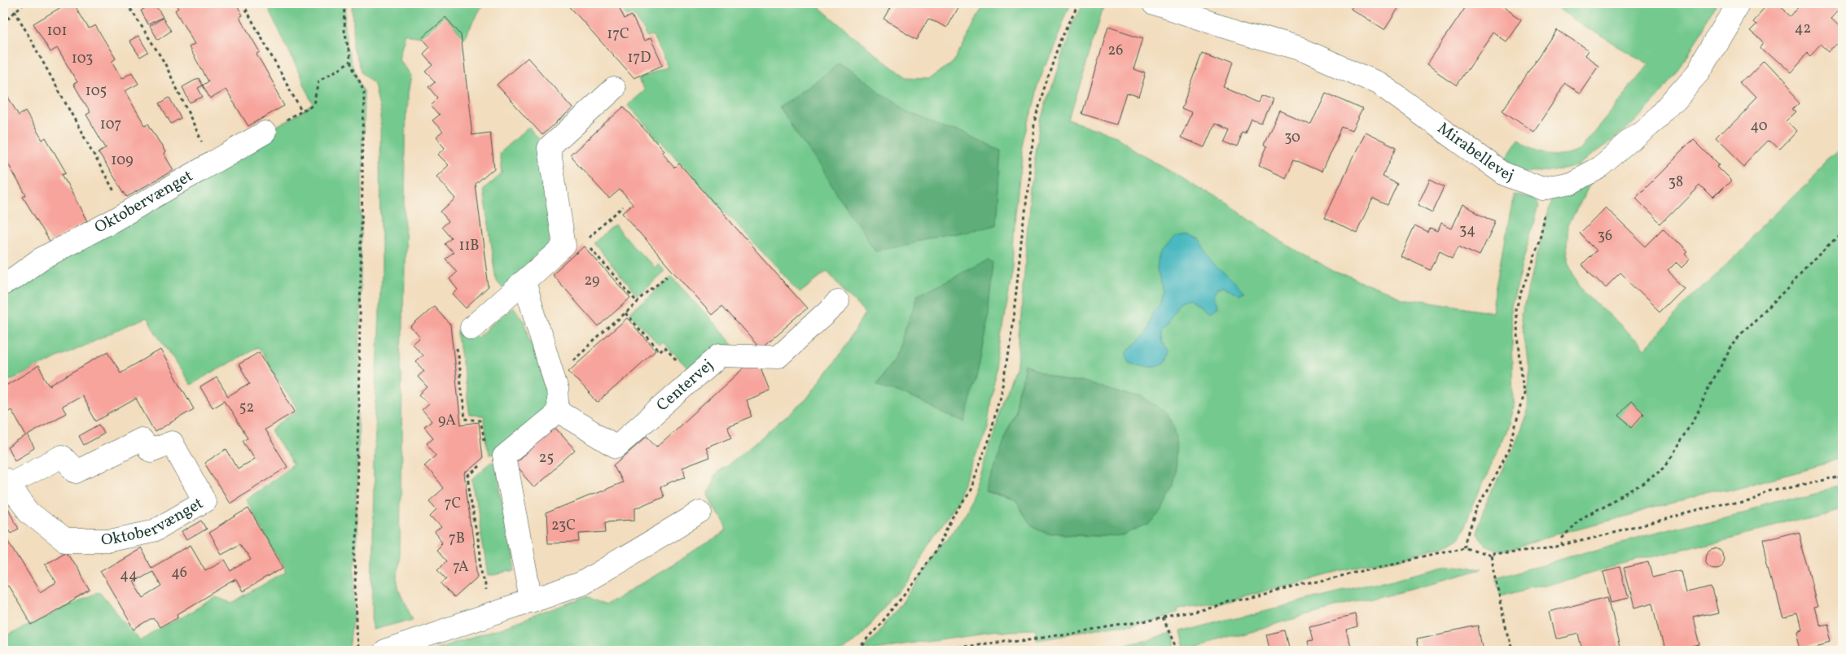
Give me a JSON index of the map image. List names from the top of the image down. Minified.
{"streets":{"street":["Mirabellevej","Oktobervænget","Centervej"]},"house_numbers":["42","101","17C","26","17D","103","105","107","40","30","109","38","34","36","11B","29","52","9A","25","7C","23C","7B","7A","46","44"]}
